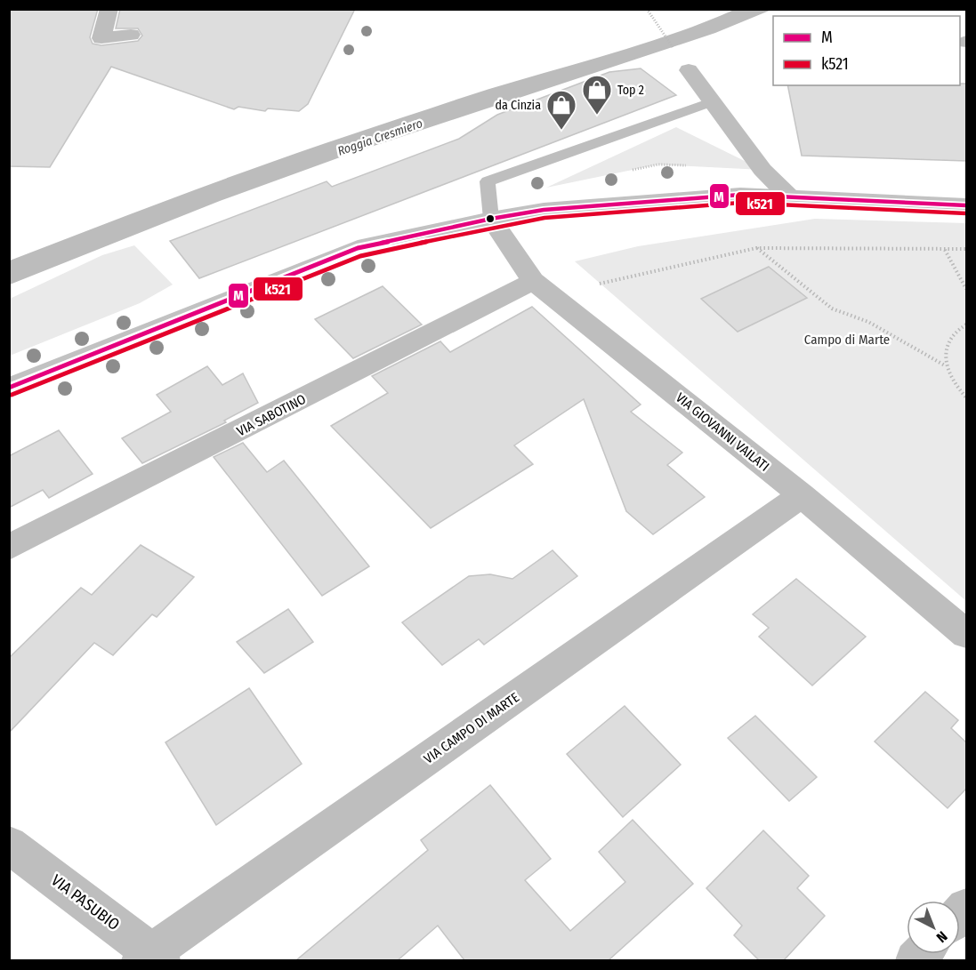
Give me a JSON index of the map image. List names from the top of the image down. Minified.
{"streets":{"street":["VIA SABOTINO","VIA GIOVANNI VAILATI","VIA CAMPO DI MARTE","VIA PASUBIO"]},"crossings":[["VIA SABOTINO","VIA GIOVANNI VAILATI"],["VIA GIOVANNI VAILATI","VIA CAMPO DI MARTE"],["VIA CAMPO DI MARTE","VIA PASUBIO"]],"water":["Roggia Cresmiero"],"parks":["Campo di Marte"],"places":{"shop":["Top 2","da Cinzia"]},"lines":["transit line M","transit line k521"],"legend":["M","k521"],"north":"bottom right"}
